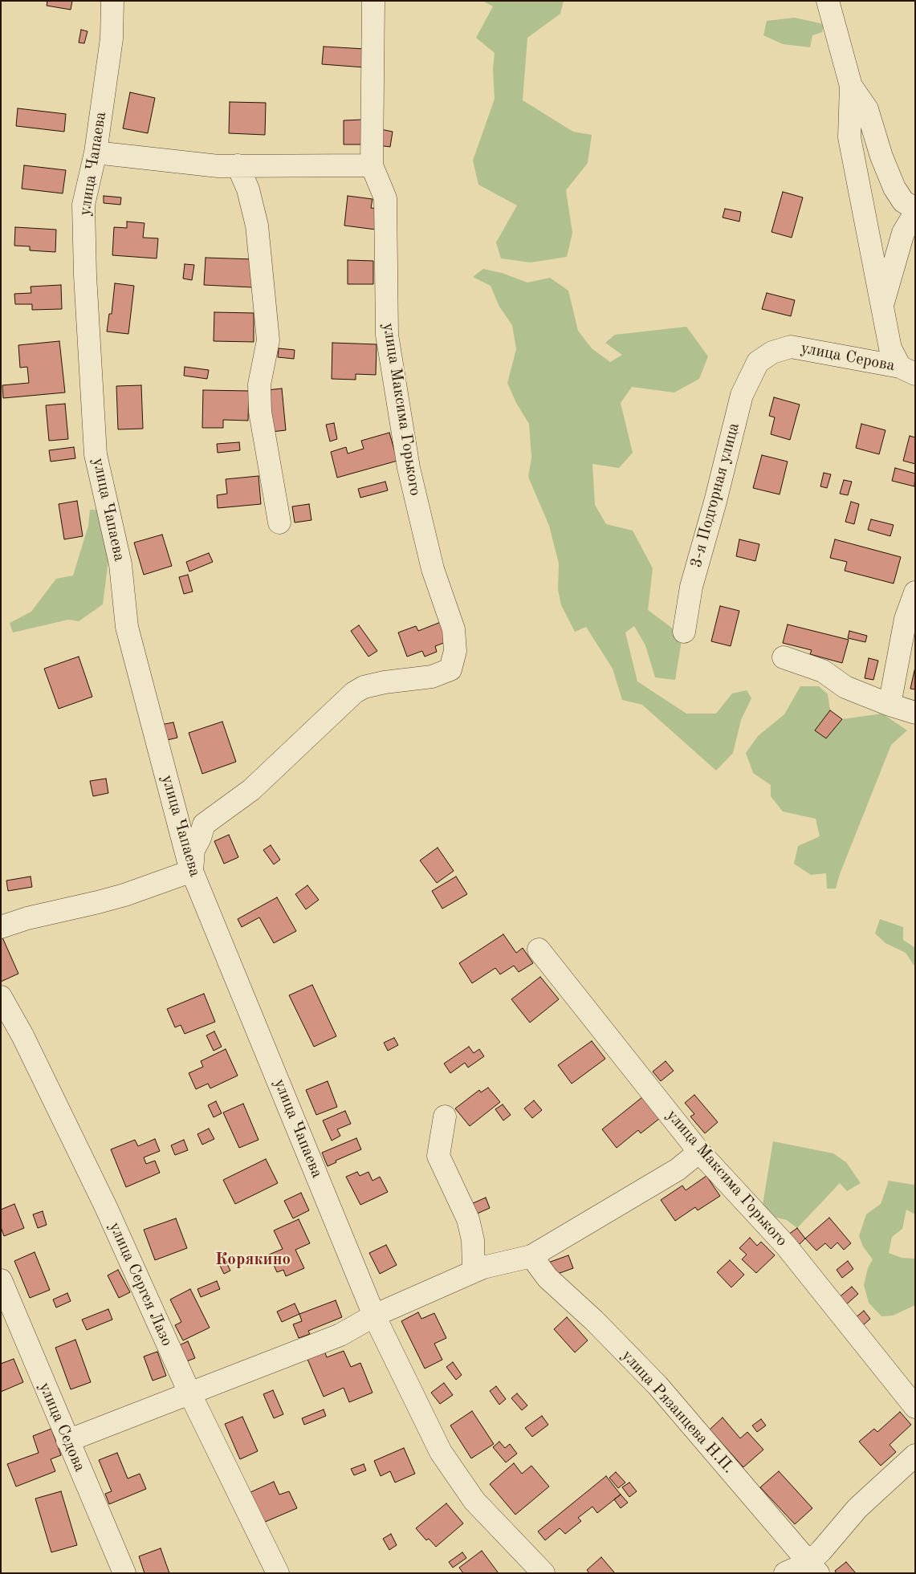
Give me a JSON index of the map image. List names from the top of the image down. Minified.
{"streets":{"street":["улица Чапаева","улица Серова","улица Максима Горького","3-я Подгорная улица","улица Сергея Лазо","улица Рязанцева Н.П.","улица Седова"]},"crossings":[["улица Чапаева","улица Максима Горького"],["улица Серова","3-я Подгорная улица"]],"districts":["Корякино"]}
